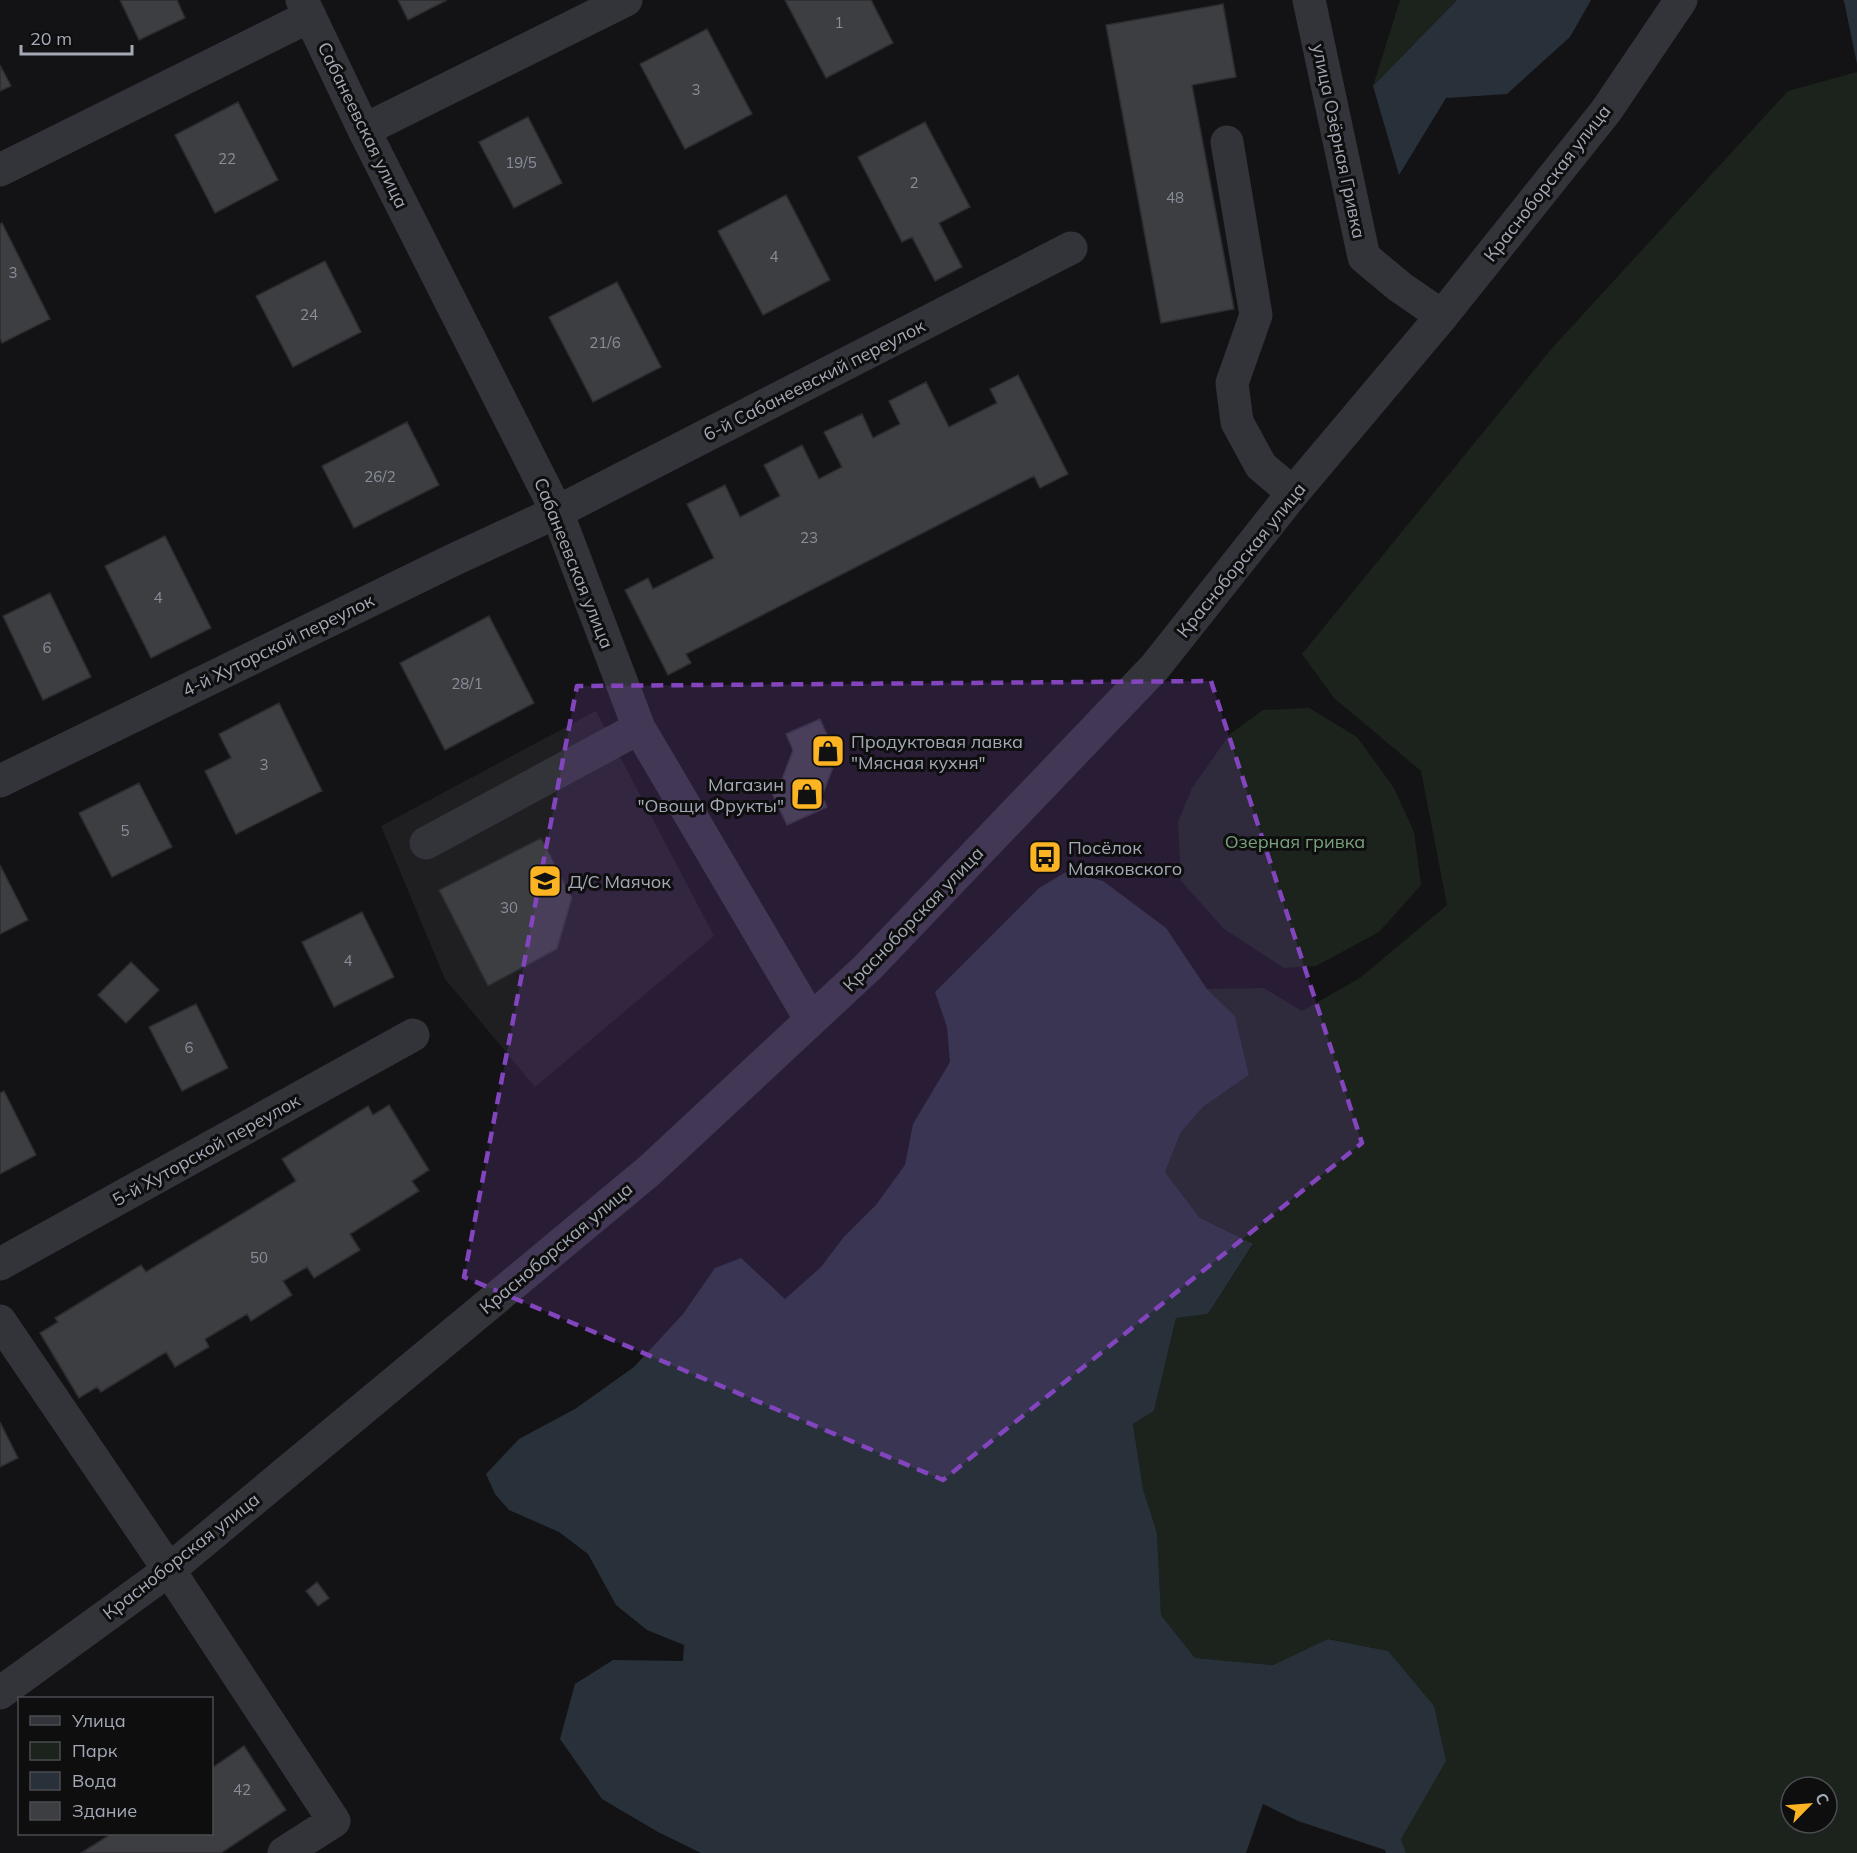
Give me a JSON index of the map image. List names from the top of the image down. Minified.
{"streets":{"street":["Сабанеевская улица","улица Озёрная Гривка","Красноборская улица","6-й Сабанеевский переулок","4-й Хуторской переулок","5-й Хуторской переулок"]},"crossings":[["Сабанеевская улица","Красноборская улица"],["Сабанеевская улица","6-й Сабанеевский переулок"],["Сабанеевская улица","4-й Хуторской переулок"],["улица Озёрная Гривка","Красноборская улица"],["6-й Сабанеевский переулок","4-й Хуторской переулок"]],"parks":["Озерная гривка"],"places":{"shop":["Продуктовая лавка \"Мясная кухня\"","Магазин \"Овощи Фрукты\""],"bus stop":["Посёлок Маяковского"],"school or university":["Д/С Маячок"]},"house_numbers":["1","3","22","19/5","2","48","4","3","24","21/6","26/2","23","4","6","28/1","3","5","30","4","6","50","42"],"legend":["Улица","Парк","Вода","Здание"],"scale_bar":"20 m","north":"top right"}
